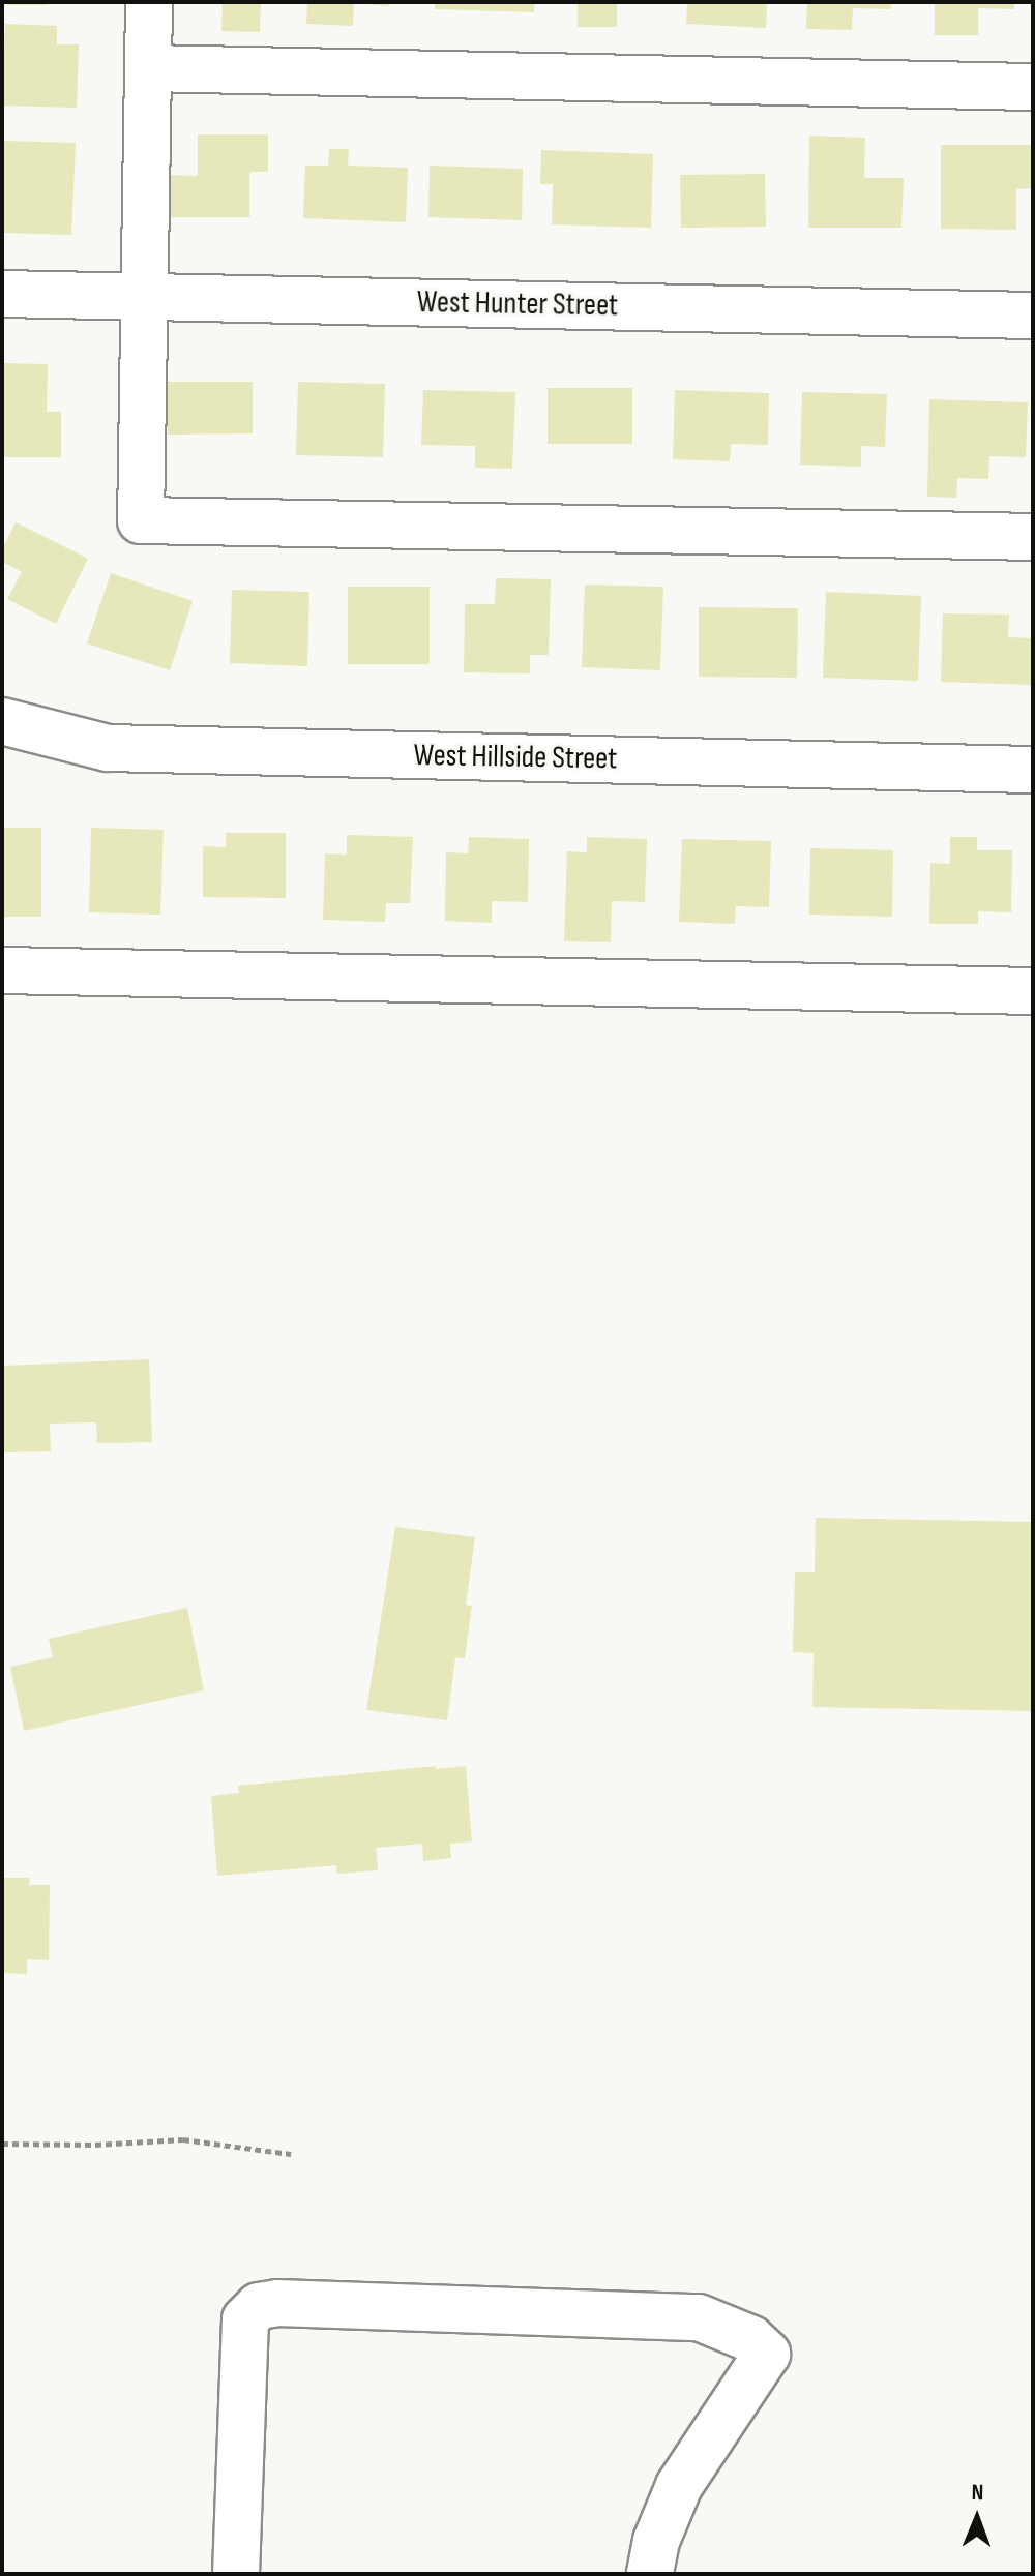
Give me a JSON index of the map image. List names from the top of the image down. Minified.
{"streets":{"street":["West Hunter Street","West Hillside Street"]},"north":"top"}
